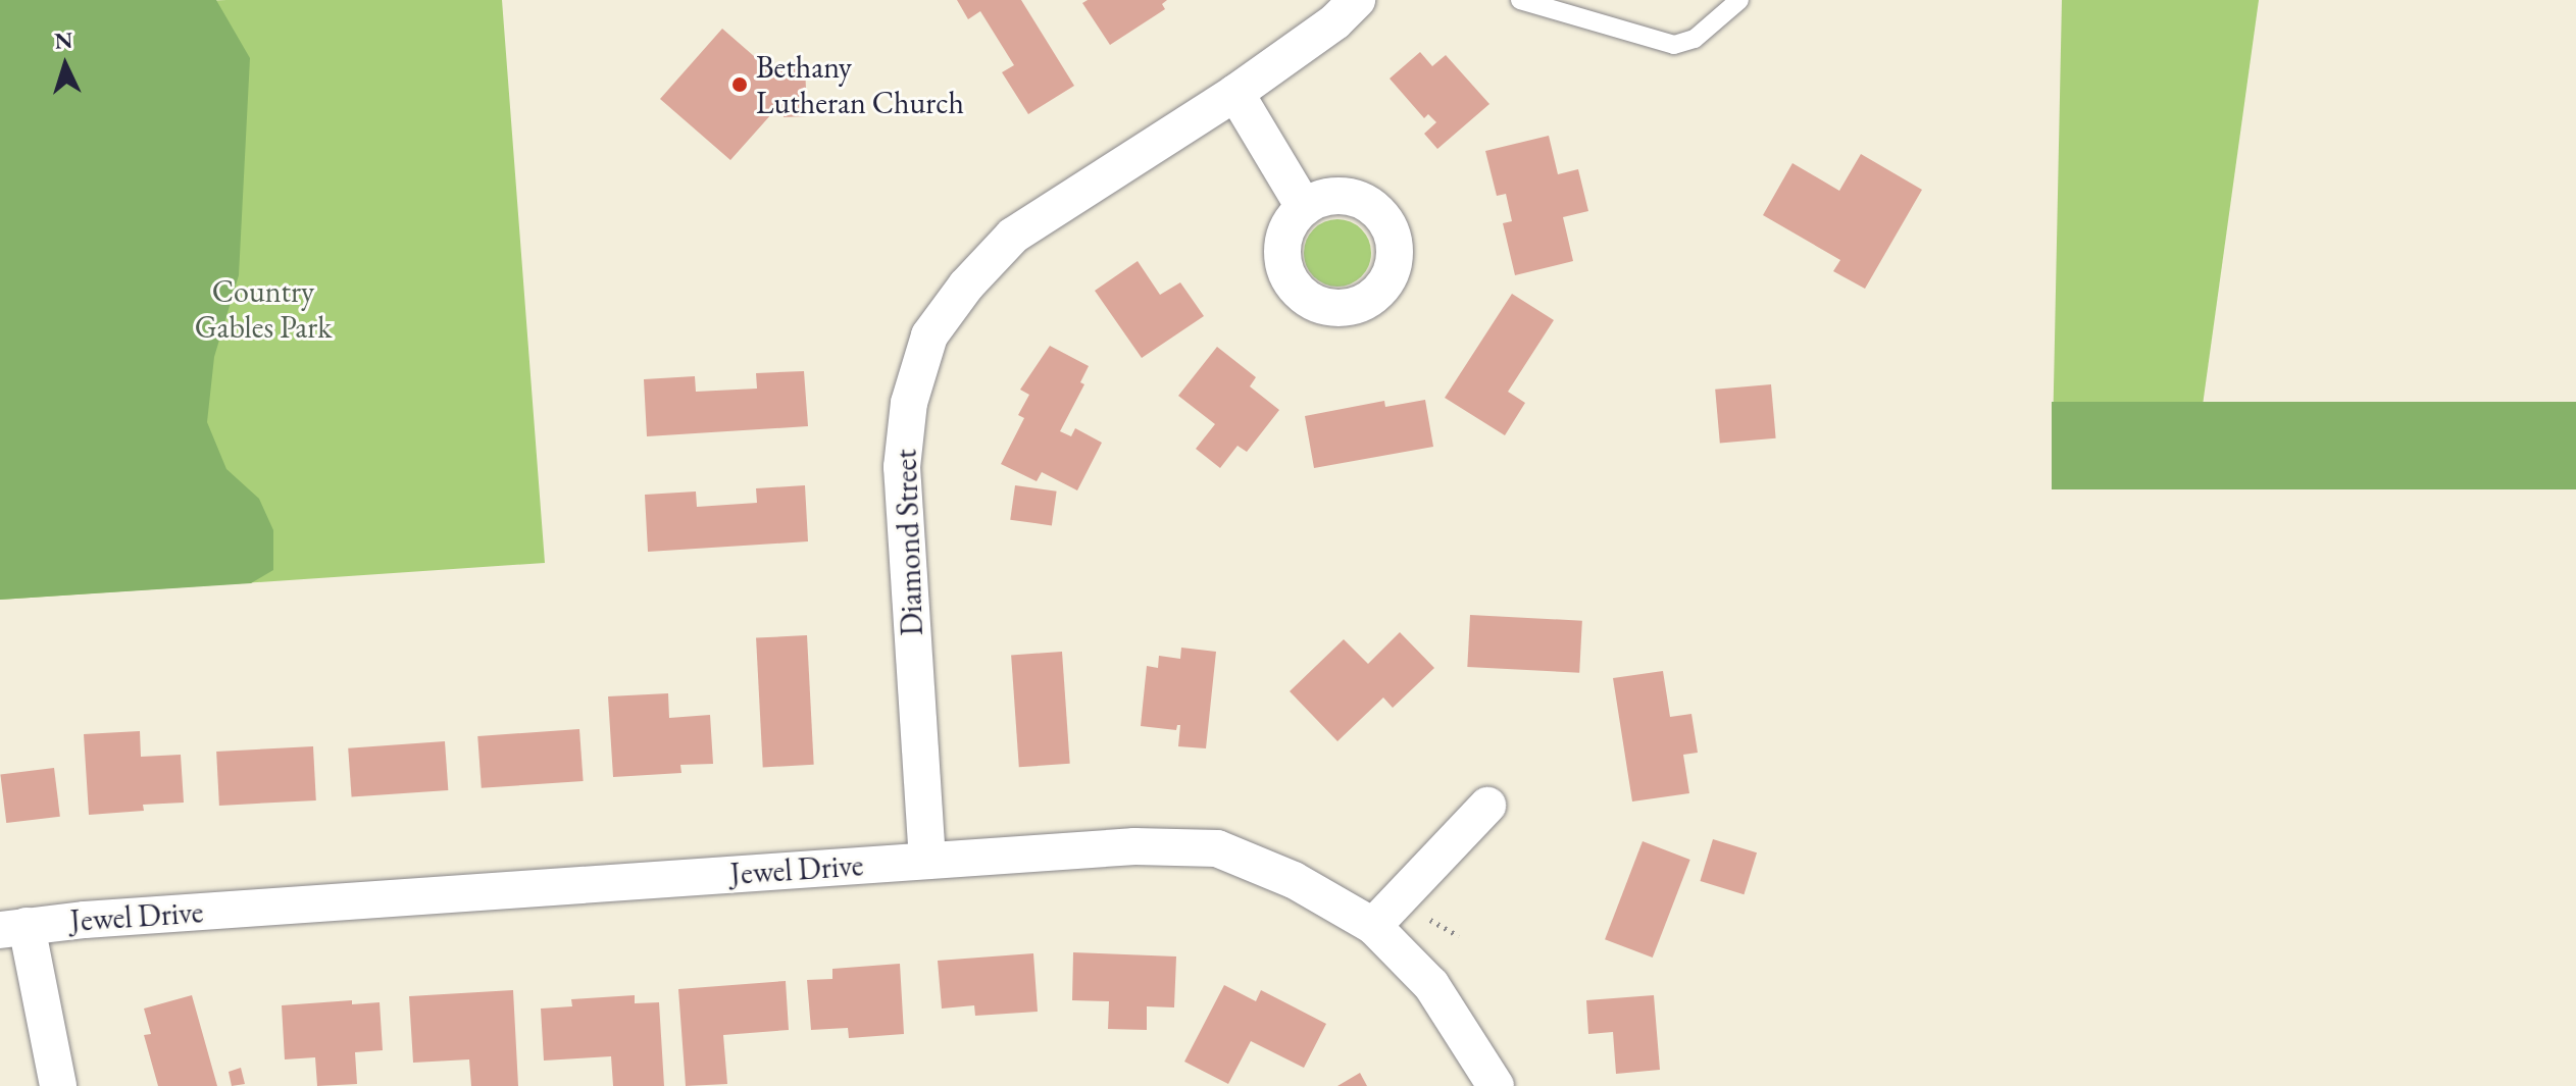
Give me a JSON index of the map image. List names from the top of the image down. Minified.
{"streets":{"street":["Diamond Street","Jewel Drive"]},"crossings":[["Diamond Street","Jewel Drive"]],"parks":["Country Gables Park"],"places":["Bethany Lutheran Church"],"north":"top"}
